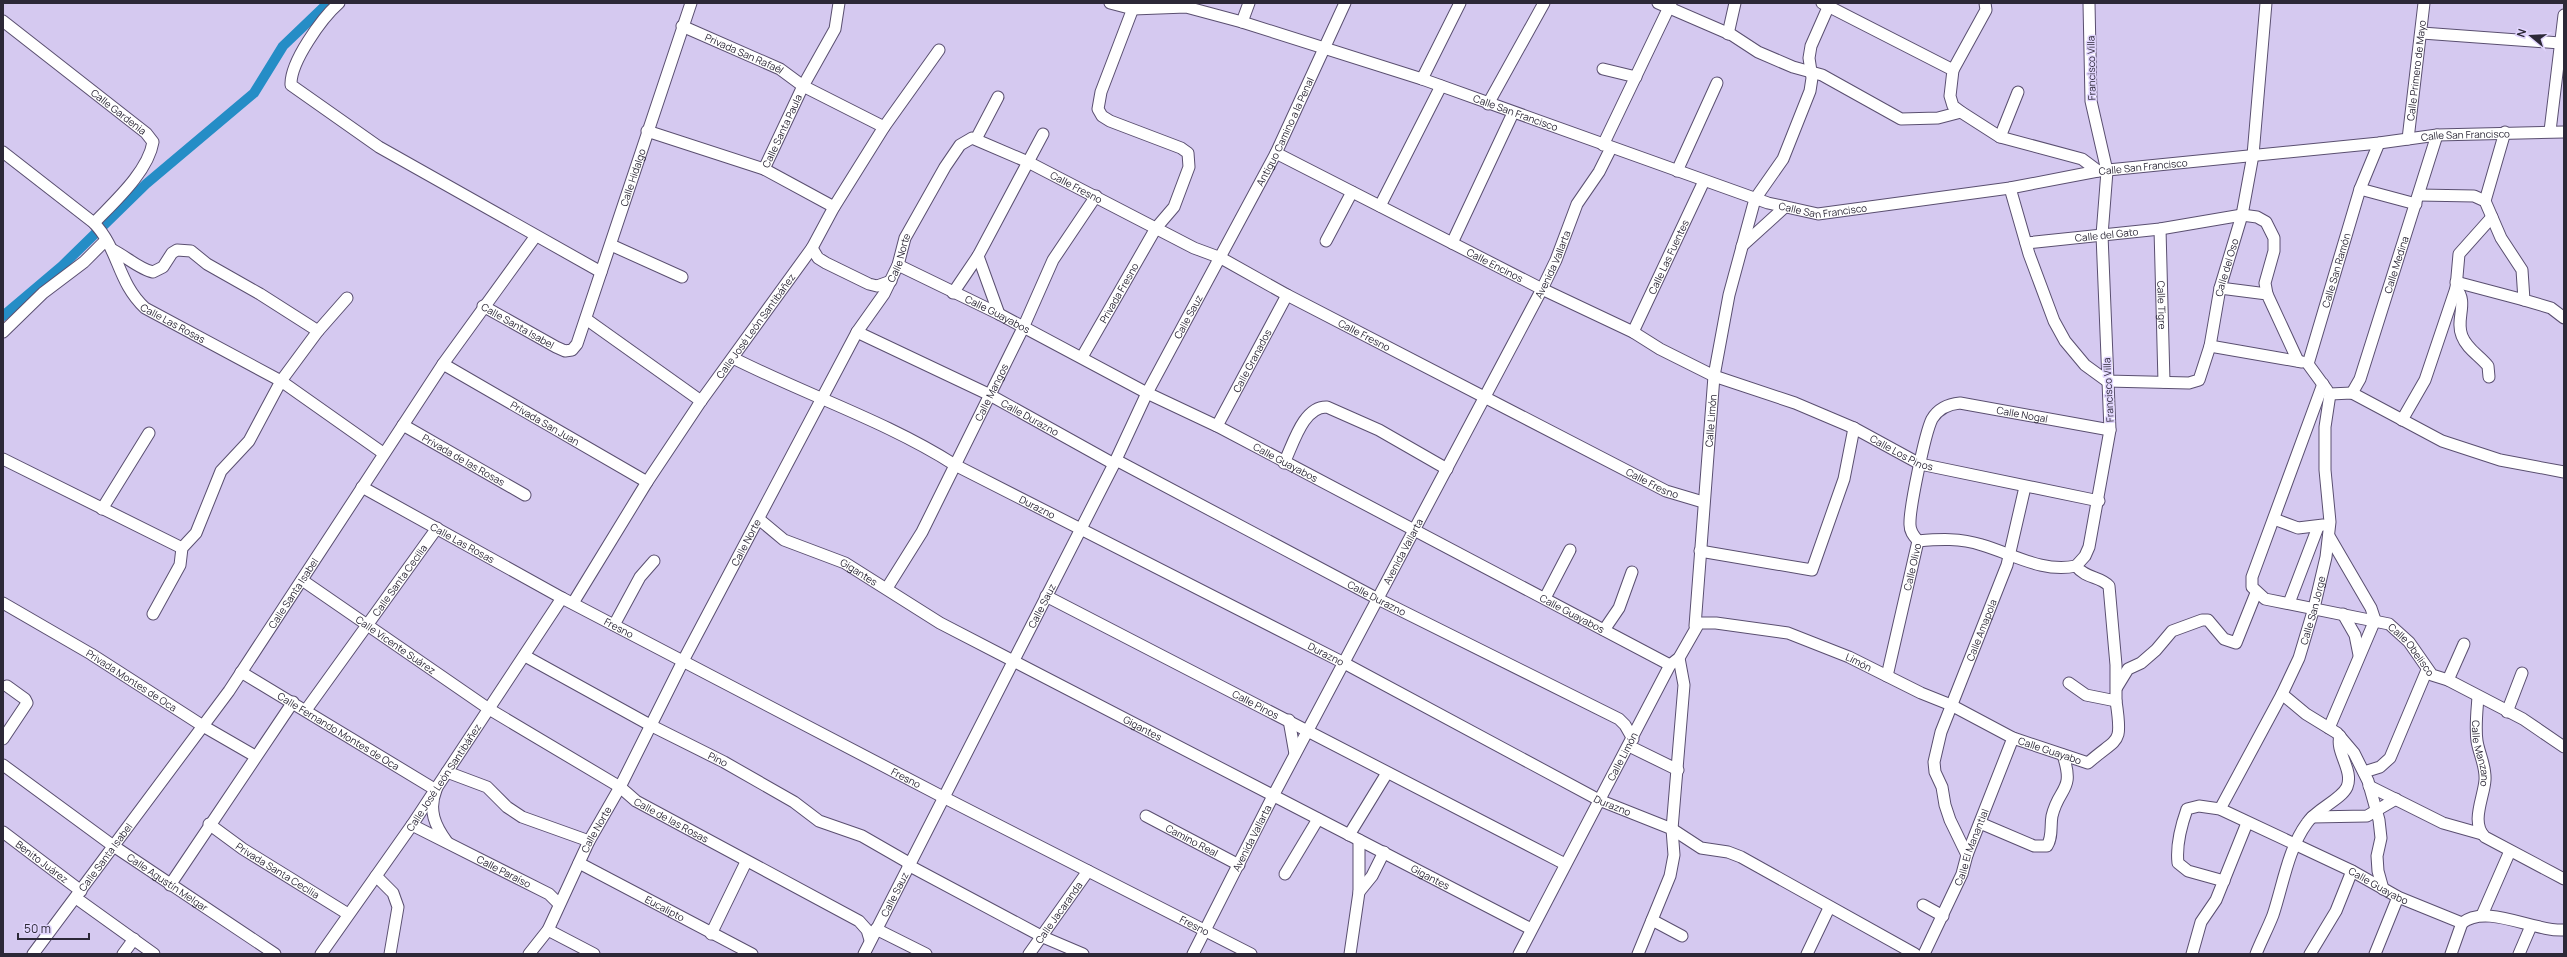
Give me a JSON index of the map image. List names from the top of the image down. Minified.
{"streets":{"street":["Privada San Rafaél","Francisco Villa","Calle Primero de Mayo","Calle Gardenia","Calle San Francisco","Calle Santa Paula","Antiguo Camino a la Penal","Calle Hidalgo","Calle Fresno","Calle del Gato","Calle Las Fuentes","Calle Norte","Avenida Vallarta","Calle Encinos","Calle Medina","Calle del Oso","Calle San Ramón","Privada Fresno","Calle Tigre","Calle Guayabos","Calle Sauz","Calle Las Rosas","Calle José León Santibáñez","Calle Santa Isabel","Calle Granados","Calle Mangos","Calle Nogal","Calle Durazno","Calle Limón","Privada San Juan","Calle Los Pinos","Privada de las Rosas","Durazno","Calle Olivo","Gigantes","Calle Santa Cecilia","Calle San Jorge","Fresno","Calle Amapola","Calle Vicente Suárez","Calle Obelisco","Limón","Privada Montes de Oca","Calle Pinos","Calle Fernando Montes de Oca","Calle Guayabo","Calle Manzano","Pino","Calle de las Rosas","Camino Real","Calle El Manantial","Benito Juárez","Privada Santa Cecilia","Calle Paraíso","Calle Agustín Melgar","Eucalipto","Calle Jacaranda"]},"crossings":[["Privada San Rafaél","Calle Santa Paula"],["Privada San Rafaél","Calle Hidalgo"],["Privada San Rafaél","Calle José León Santibáñez"],["Francisco Villa","Calle San Francisco"],["Francisco Villa","Calle del Gato"],["Francisco Villa","Calle Nogal"],["Francisco Villa","Calle Los Pinos"],["Calle Primero de Mayo","Calle San Francisco"],["Calle Gardenia","Calle Las Rosas"],["Calle San Francisco","Antiguo Camino a la Penal"],["Calle San Francisco","Calle Las Fuentes"],["Calle San Francisco","Avenida Vallarta"],["Calle San Francisco","Calle Medina"],["Calle San Francisco","Calle del Oso"],["Calle San Francisco","Calle San Ramón"],["Calle San Francisco","Privada Fresno"],["Calle San Francisco","Calle Limón"],["Calle Santa Paula","Calle Hidalgo"],["Antiguo Camino a la Penal","Calle Fresno"],["Antiguo Camino a la Penal","Calle Encinos"],["Antiguo Camino a la Penal","Calle Sauz"],["Calle Hidalgo","Calle Santa Isabel"],["Calle Fresno","Calle Norte"],["Calle Fresno","Avenida Vallarta"],["Calle Fresno","Privada Fresno"],["Calle Fresno","Calle Sauz"],["Calle Fresno","Calle Granados"],["Calle Fresno","Calle Mangos"],["Calle Fresno","Calle Limón"],["Calle del Gato","Calle del Oso"],["Calle del Gato","Calle Tigre"],["Calle Las Fuentes","Calle Encinos"],["Calle Norte","Calle Guayabos"],["Calle Norte","Calle Durazno"],["Calle Norte","Durazno"],["Calle Norte","Gigantes"],["Calle Norte","Fresno"],["Calle Norte","Pino"],["Calle Norte","Calle de las Rosas"],["Calle Norte","Calle Paraíso"],["Calle Norte","Eucalipto"],["Avenida Vallarta","Calle Encinos"],["Avenida Vallarta","Calle Guayabos"],["Avenida Vallarta","Calle Durazno"],["Avenida Vallarta","Durazno"],["Avenida Vallarta","Gigantes"],["Avenida Vallarta","Fresno"],["Avenida Vallarta","Calle Pinos"],["Avenida Vallarta","Camino Real"],["Calle Encinos","Calle Limón"],["Calle Encinos","Calle Los Pinos"],["Calle del Oso","Calle Tigre"],["Privada Fresno","Calle Guayabos"],["Calle Guayabos","Calle Sauz"],["Calle Guayabos","Calle Granados"],["Calle Guayabos","Calle Mangos"],["Calle Guayabos","Calle Limón"],["Calle Sauz","Calle Durazno"],["Calle Sauz","Durazno"],["Calle Sauz","Gigantes"],["Calle Sauz","Fresno"],["Calle Sauz","Calle Pinos"],["Calle Sauz","Pino"],["Calle Las Rosas","Calle José León Santibáñez"],["Calle Las Rosas","Calle Santa Isabel"],["Calle Las Rosas","Calle Santa Cecilia"],["Calle Las Rosas","Fresno"],["Calle José León Santibáñez","Privada San Juan"],["Calle José León Santibáñez","Durazno"],["Calle José León Santibáñez","Fresno"],["Calle José León Santibáñez","Calle Vicente Suárez"],["Calle José León Santibáñez","Calle Fernando Montes de Oca"],["Calle José León Santibáñez","Pino"],["Calle José León Santibáñez","Calle de las Rosas"],["Calle José León Santibáñez","Privada Santa Cecilia"],["Calle José León Santibáñez","Calle Paraíso"],["Calle Santa Isabel","Privada San Juan"],["Calle Santa Isabel","Privada de las Rosas"],["Calle Santa Isabel","Calle Vicente Suárez"],["Calle Santa Isabel","Privada Montes de Oca"],["Calle Santa Isabel","Calle Fernando Montes de Oca"],["Calle Santa Isabel","Benito Juárez"],["Calle Santa Isabel","Calle Agustín Melgar"],["Calle Mangos","Calle Durazno"],["Calle Mangos","Durazno"],["Calle Mangos","Gigantes"],["Calle Nogal","Calle Olivo"],["Calle Durazno","Calle Limón"],["Calle Limón","Calle Los Pinos"],["Calle Limón","Durazno"],["Calle Limón","Gigantes"],["Calle Limón","Limón"],["Calle Limón","Calle Pinos"],["Calle Los Pinos","Calle Olivo"],["Calle Los Pinos","Calle Amapola"],["Calle Olivo","Limón"],["Calle Santa Cecilia","Calle Vicente Suárez"],["Calle Santa Cecilia","Calle Fernando Montes de Oca"],["Calle San Jorge","Calle Obelisco"],["Calle San Jorge","Calle Guayabo"],["Fresno","Calle Jacaranda"],["Calle Amapola","Limón"],["Calle Amapola","Calle El Manantial"],["Calle Vicente Suárez","Calle de las Rosas"],["Calle Obelisco","Calle Manzano"],["Limón","Calle Guayabo"],["Limón","Calle El Manantial"],["Calle Guayabo","Calle El Manantial"],["Pino","Calle Jacaranda"]],"scale_bar":"50 m","north":"left"}
